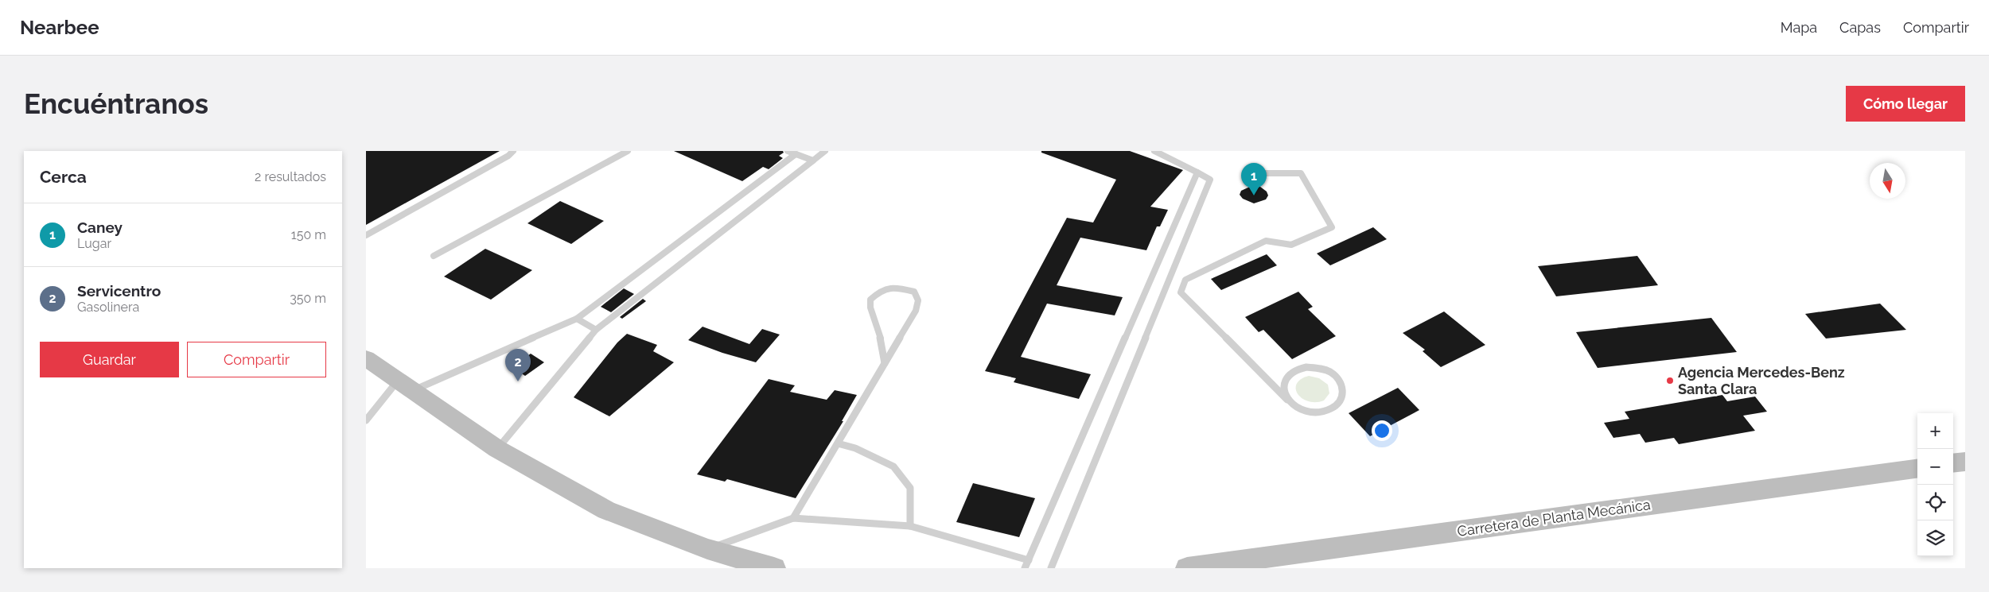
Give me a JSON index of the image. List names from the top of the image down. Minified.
{"streets":{"street":["Carretera de Planta Mecánica"]},"places":["Agencia Mercedes-Benz Santa Clara"],"north":"bottom","page":{"header":"Nearbee","nav":["Mapa","Capas","Compartir"],"buttons":["Cómo llegar",["Guardar","Compartir"]],"title":"Encuéntranos","heading":["Cerca","2 resultados"],"pins":["1","2"],"list":[{"mark":"1","name":"Caney","note":"Lugar","value":"150 m"},{"mark":"2","name":"Servicentro","note":"Gasolinera","value":"350 m"}],"map_buttons":["+","−"]}}
